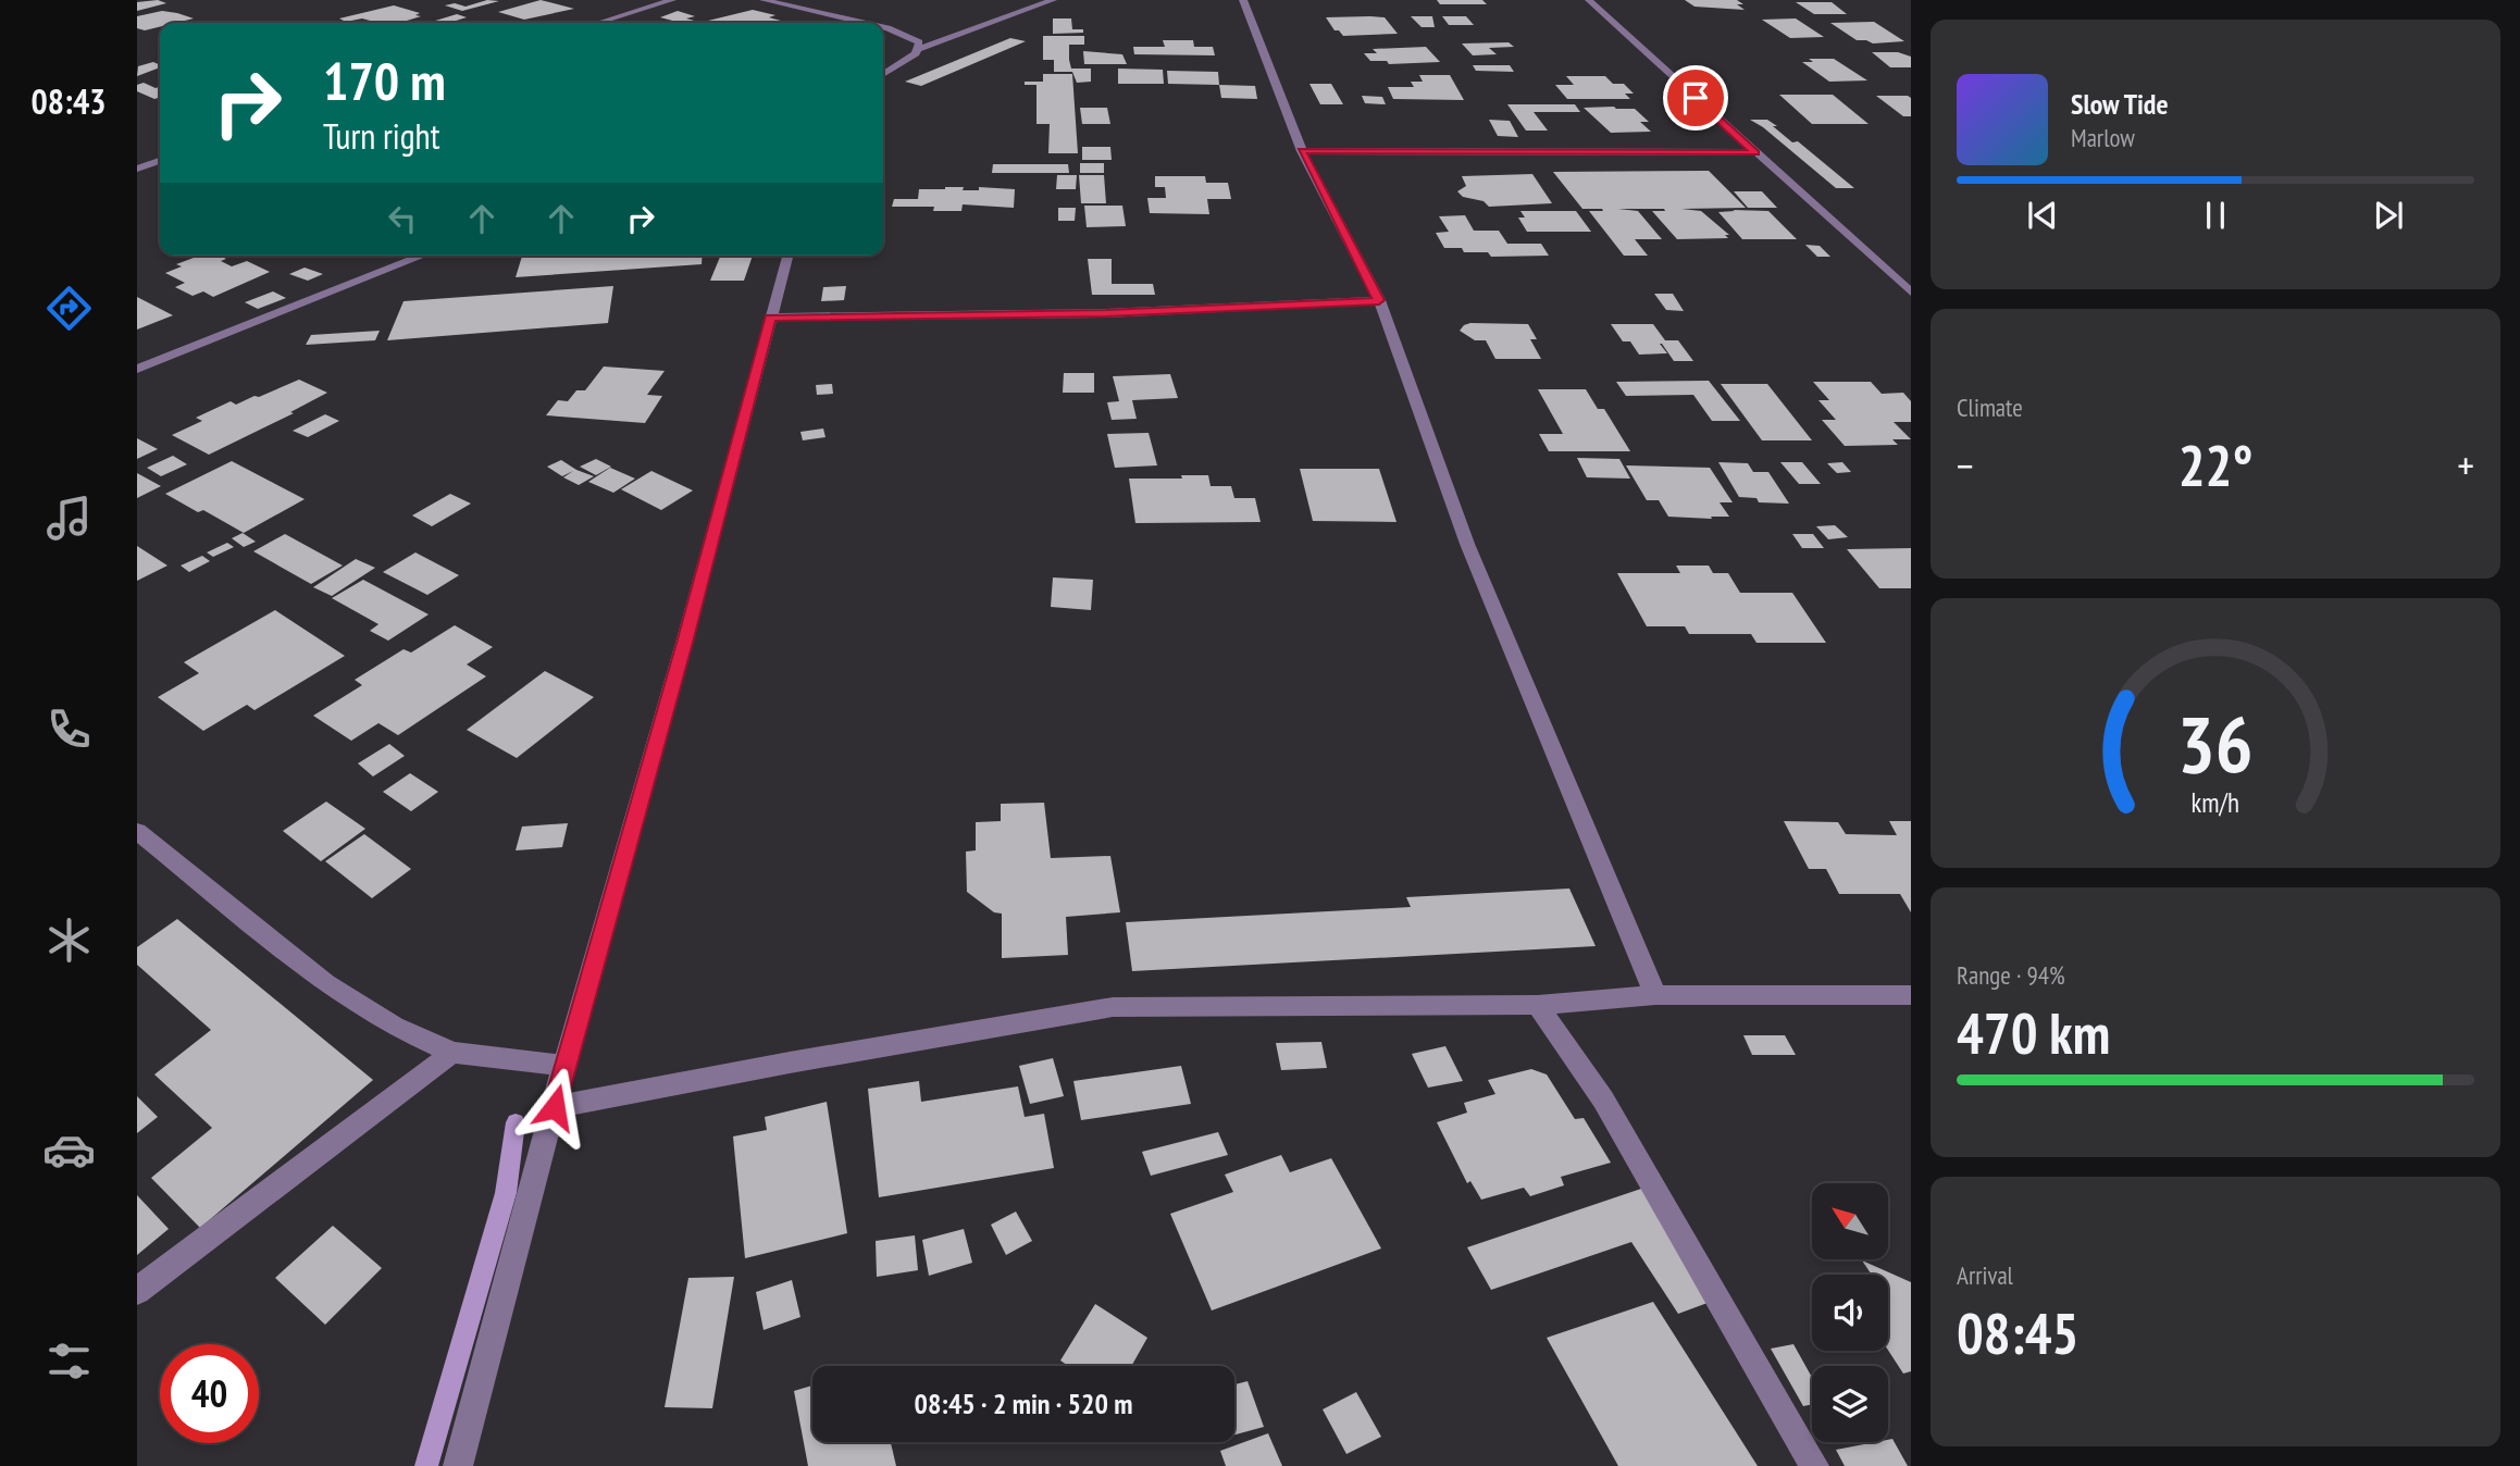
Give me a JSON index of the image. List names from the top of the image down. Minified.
{"north":"top left","page":{"tabs":"08:43","turn":["170 m","Turn right"],"song":["Slow Tide","Marlow"],"tile":["Climate",["Range · 94%","470 km"],["Arrival","08:45"]],"heat":["−","22°","+"],"limit":"40","trip":"08:45 · 2 min · 520 m","gauge":["36","km/h"]}}
